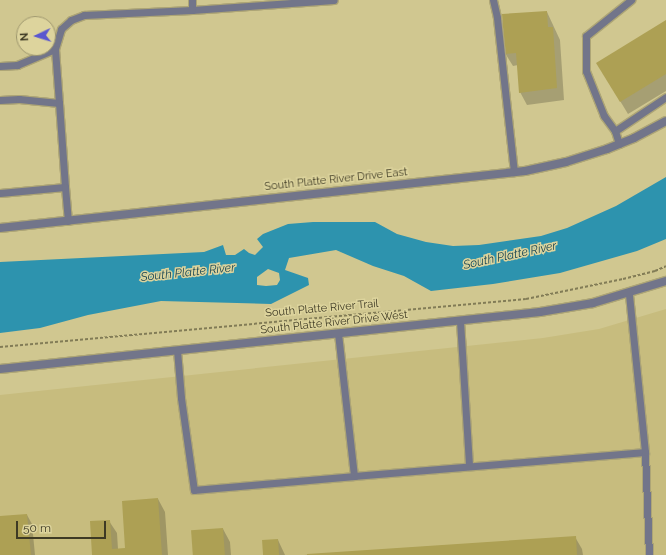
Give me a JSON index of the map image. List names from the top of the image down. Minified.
{"streets":{"street":["South Platte River Drive East","South Platte River Drive West"],"path":["South Platte River Trail"]},"water":["South Platte River"],"scale_bar":"50 m","north":"left"}
